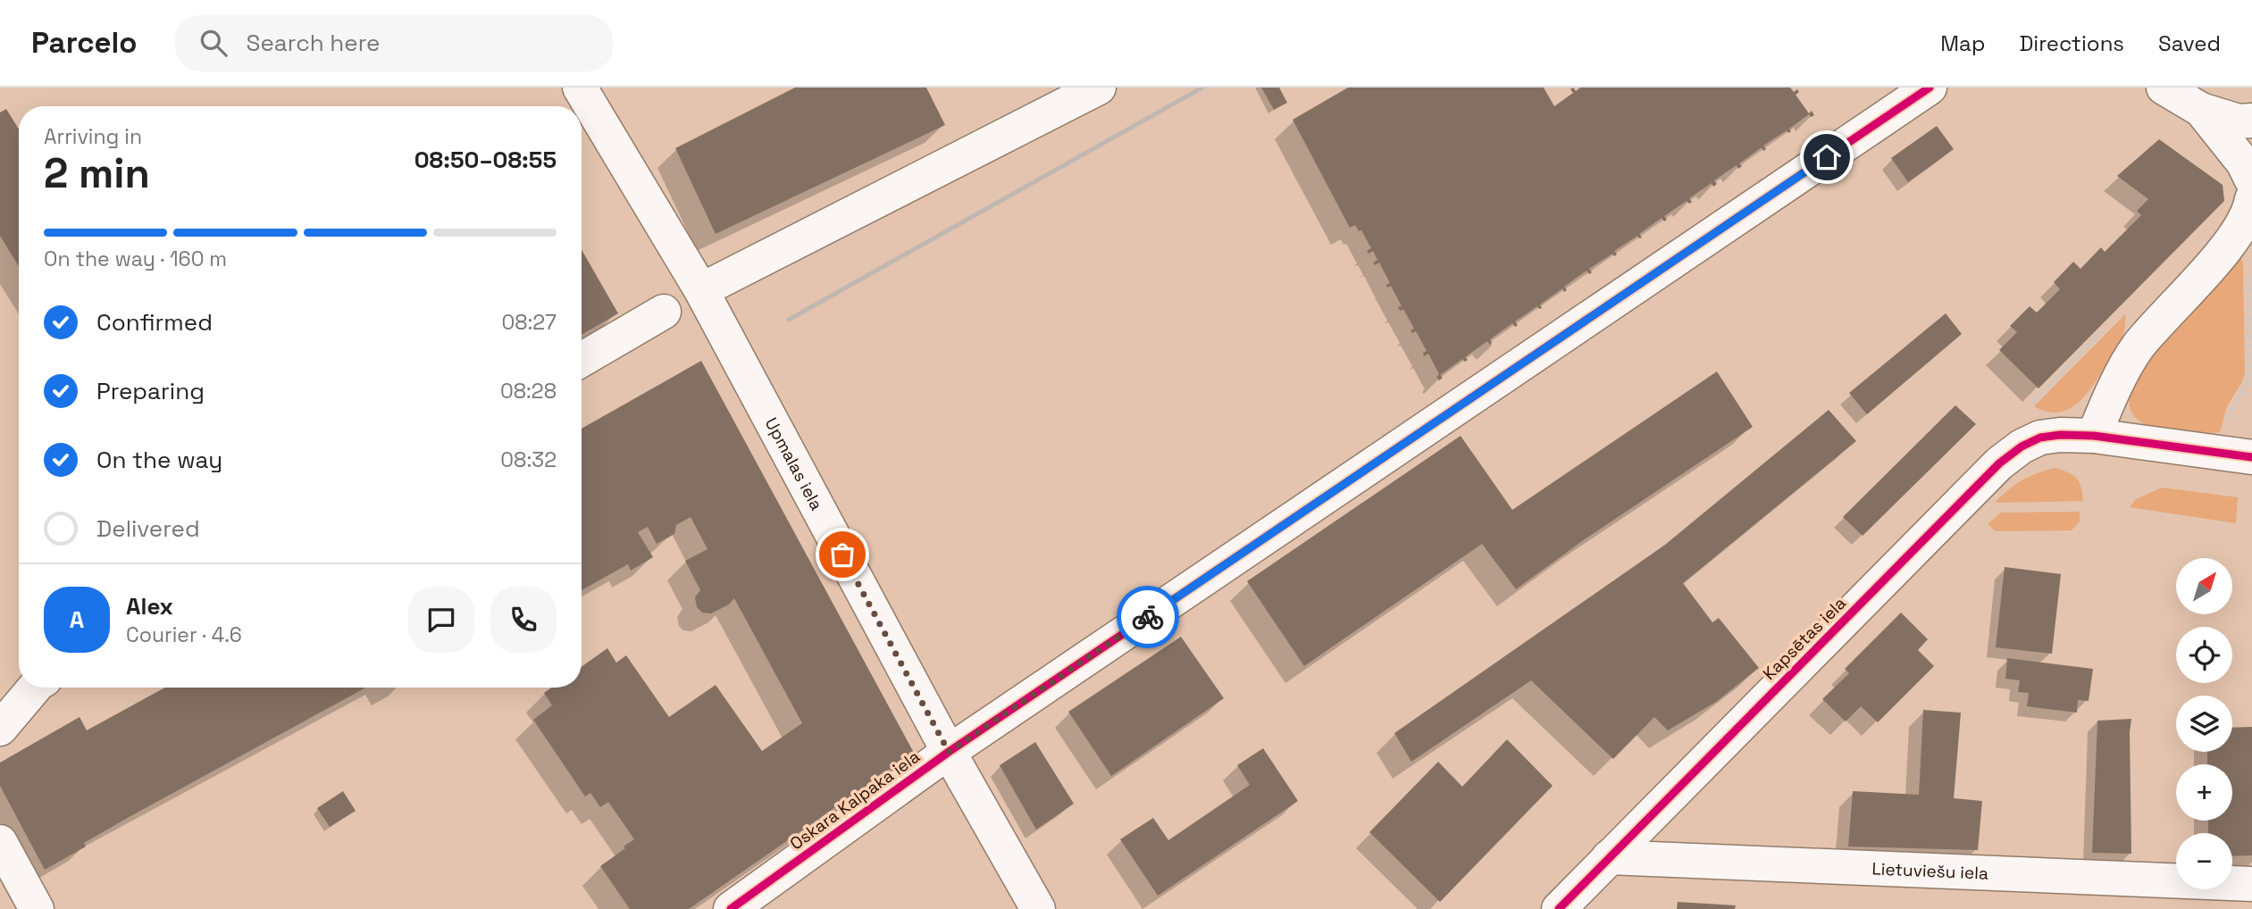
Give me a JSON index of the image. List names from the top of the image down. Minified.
{"streets":{"street":["Upmalas iela","Kapsētas iela","Oskara Kalpaka iela","Lietuviešu iela"]},"crossings":[["Upmalas iela","Oskara Kalpaka iela"],["Kapsētas iela","Lietuviešu iela"]],"north":"top right","page":{"header":"Parcelo","search":"Search here","nav":["Map","Directions","Saved"],"heading":["2 min","Arriving in","08:50–08:55"],"panel":["Alex","Courier · 4.6"],"bar":"On the way · 160 m","list":[["Confirmed","08:27"],["Preparing","08:28"],["On the way","08:32"],"Delivered"],"map_buttons":["+","−"],"round":"A"}}
